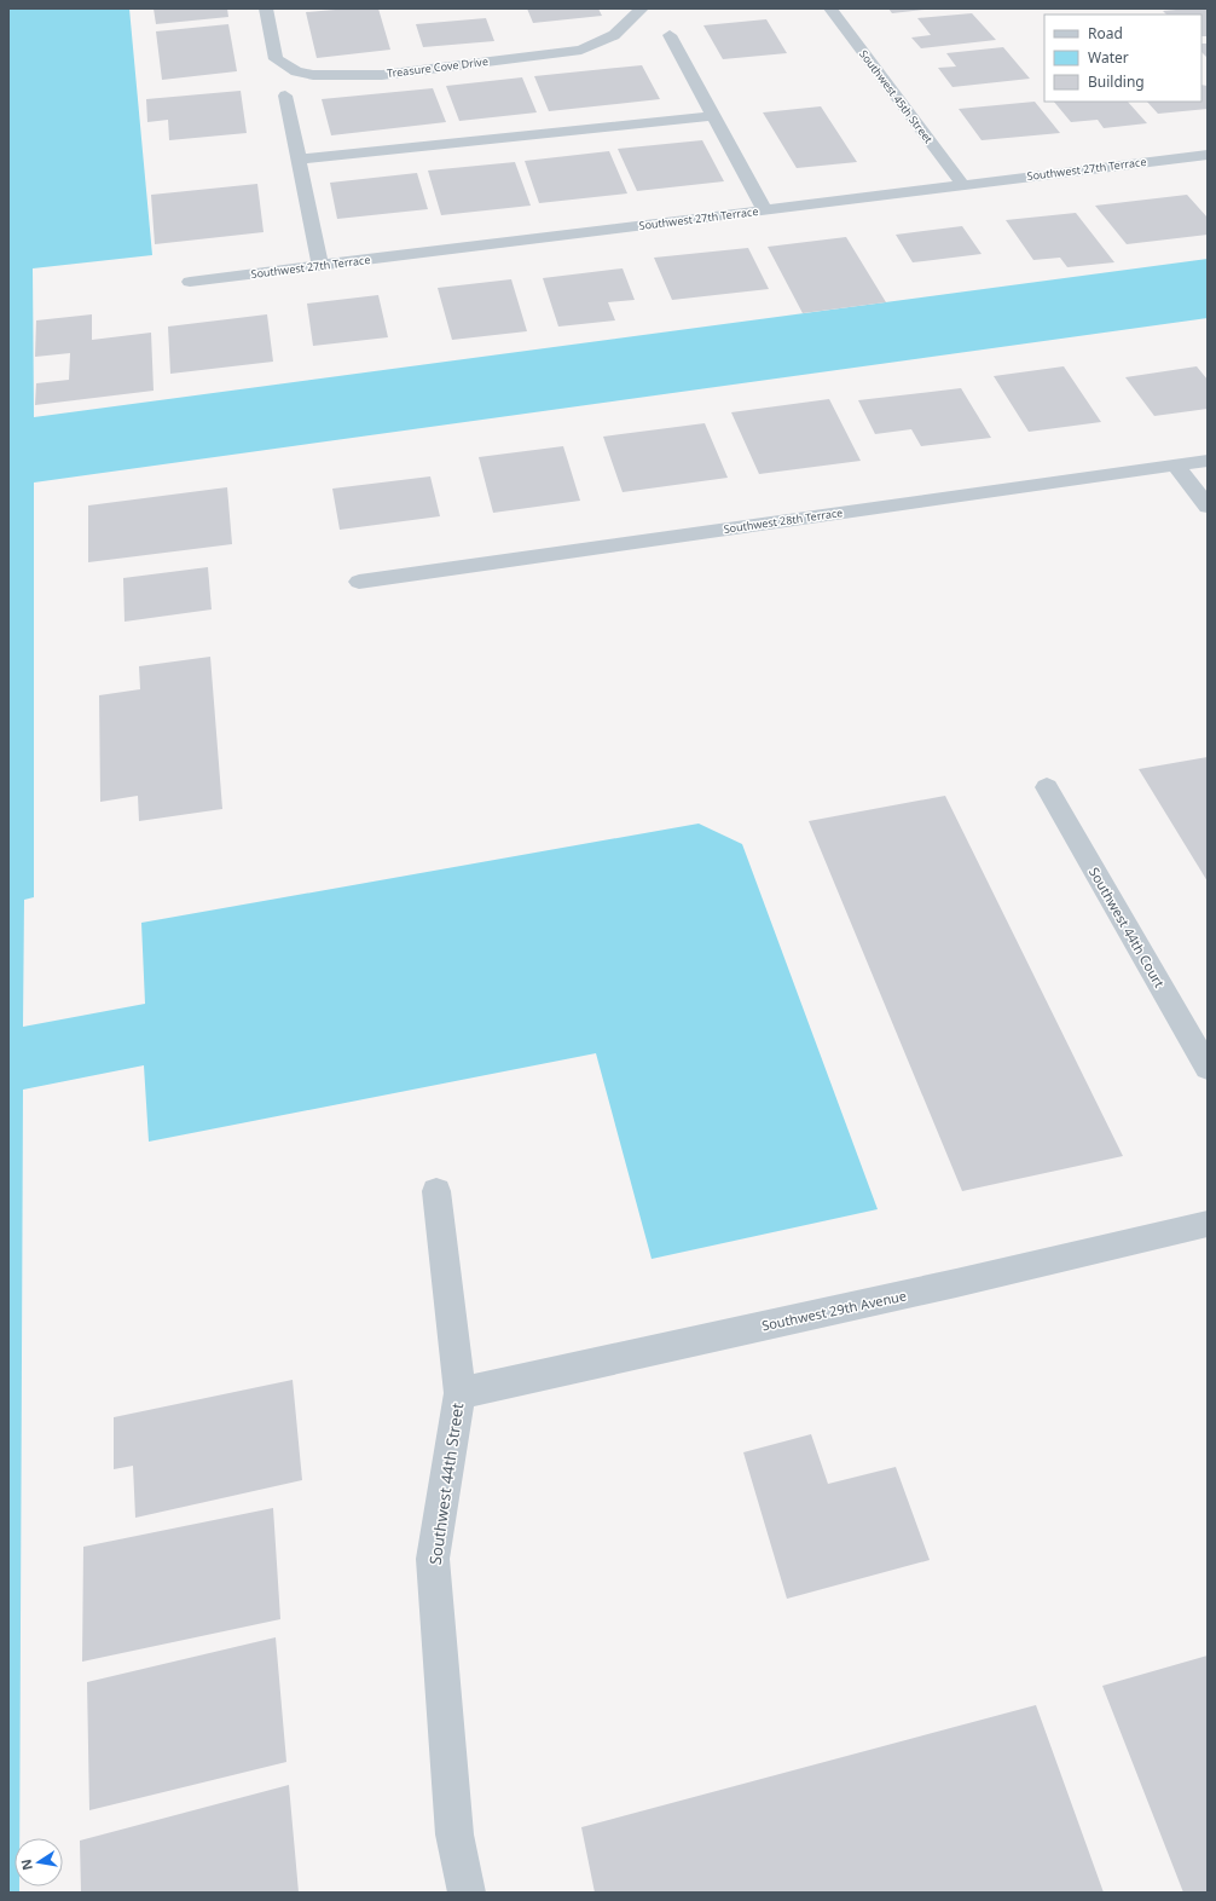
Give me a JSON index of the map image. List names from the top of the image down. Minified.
{"streets":{"street":["Treasure Cove Drive","Southwest 45th Street","Southwest 27th Terrace","Southwest 28th Terrace","Southwest 44th Court","Southwest 29th Avenue","Southwest 44th Street"]},"crossings":[["Southwest 45th Street","Southwest 27th Terrace"],["Southwest 29th Avenue","Southwest 44th Street"]],"legend":["Road","Water","Building"],"north":"left"}
